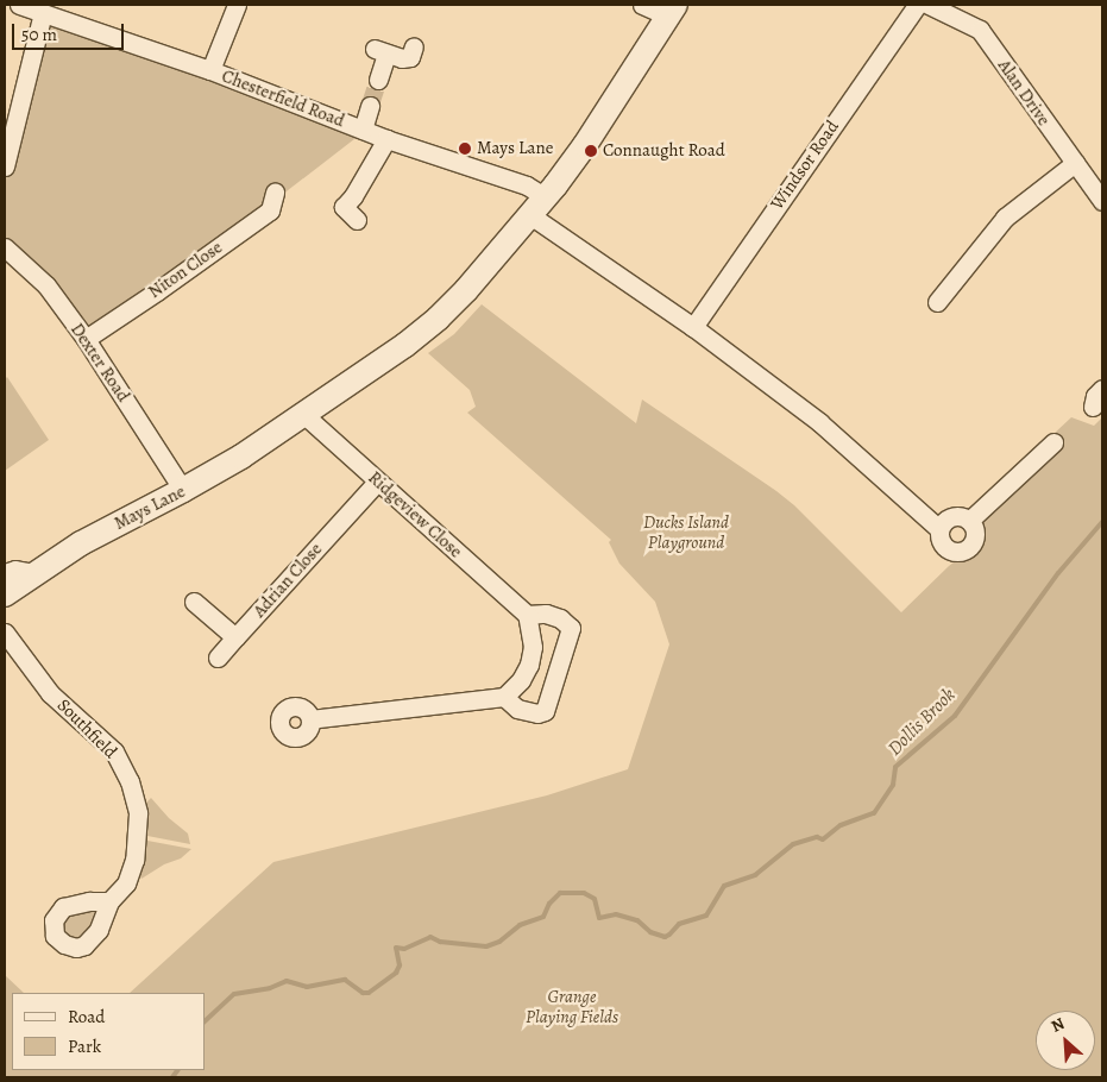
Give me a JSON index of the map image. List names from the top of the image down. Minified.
{"streets":{"street":["Alan Drive","Chesterfield Road","Windsor Road","Niton Close","Dexter Road","Mays Lane","Ridgeview Close","Adrian Close","Southfield"]},"crossings":[["Chesterfield Road","Mays Lane"],["Niton Close","Dexter Road"],["Dexter Road","Mays Lane"],["Mays Lane","Ridgeview Close"],["Ridgeview Close","Adrian Close"]],"water":["Dollis Brook"],"parks":["Ducks Island Playground","Grange Playing Fields"],"places":["Mays Lane","Connaught Road"],"legend":["Road","Park"],"scale_bar":"50 m","north":"top left"}
